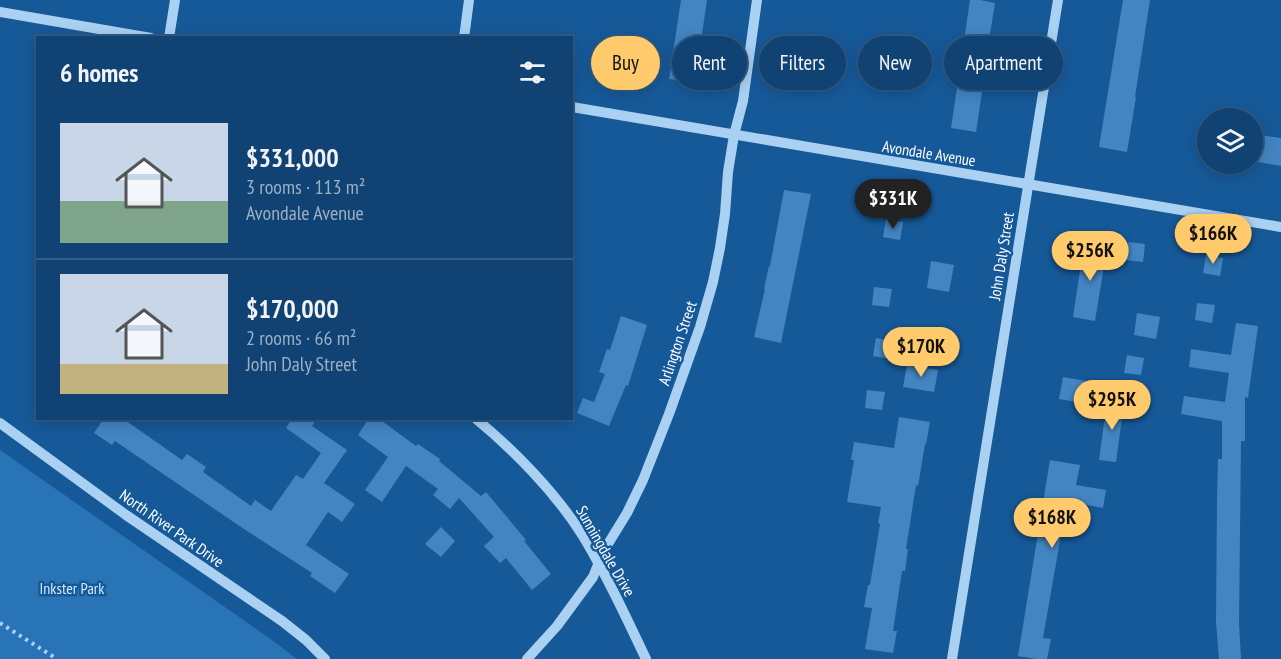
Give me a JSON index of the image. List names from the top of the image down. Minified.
{"streets":{"street":["Avondale Avenue","John Daly Street","Arlington Street","North River Park Drive","Sunningdale Drive"]},"crossings":[["Avondale Avenue","John Daly Street"],["Avondale Avenue","Arlington Street"],["Arlington Street","Sunningdale Drive"]],"parks":["Inkster Park"],"page":{"chip":["Buy","Rent","Filters","New","Apartment"],"heading":"6 homes","list":[{"name":"$331,000","note":"3 rooms · 113 m² · Avondale Avenue"},{"name":"$170,000","note":"2 rooms · 66 m² · John Daly Street"}],"price":["$331K","$166K","$256K","$170K","$295K","$168K"]}}
